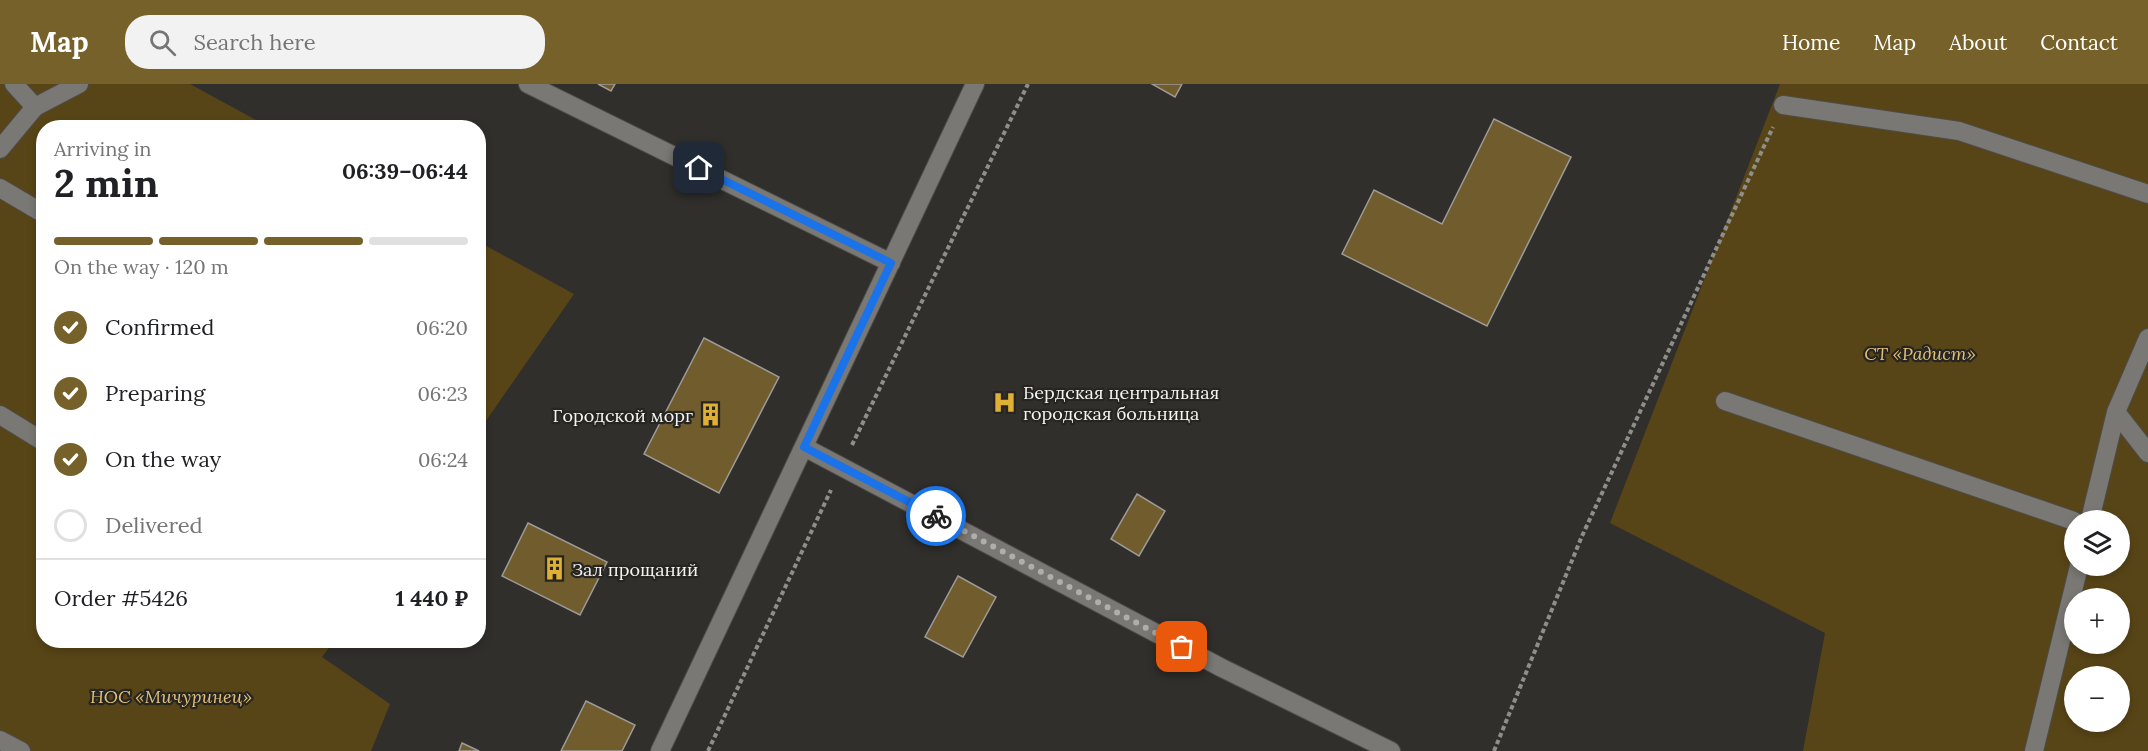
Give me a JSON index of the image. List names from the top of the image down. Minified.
{"parks":["СТ «Радист»","НОС «Мичуринец»"],"places":{"hospital":["Бердская центральная городская больница"],"building":["Городской морг","Зал прощаний"]},"page":{"header":"Map","search":"Search here","nav":["Home","Map","About","Contact"],"heading":["2 min","Arriving in","06:39–06:44"],"panel":["Order #5426","1 440 ₽"],"bar":"On the way · 120 m","list":[["Confirmed","06:20"],["Preparing","06:23"],["On the way","06:24"],"Delivered"],"map_buttons":["+","−"]}}
